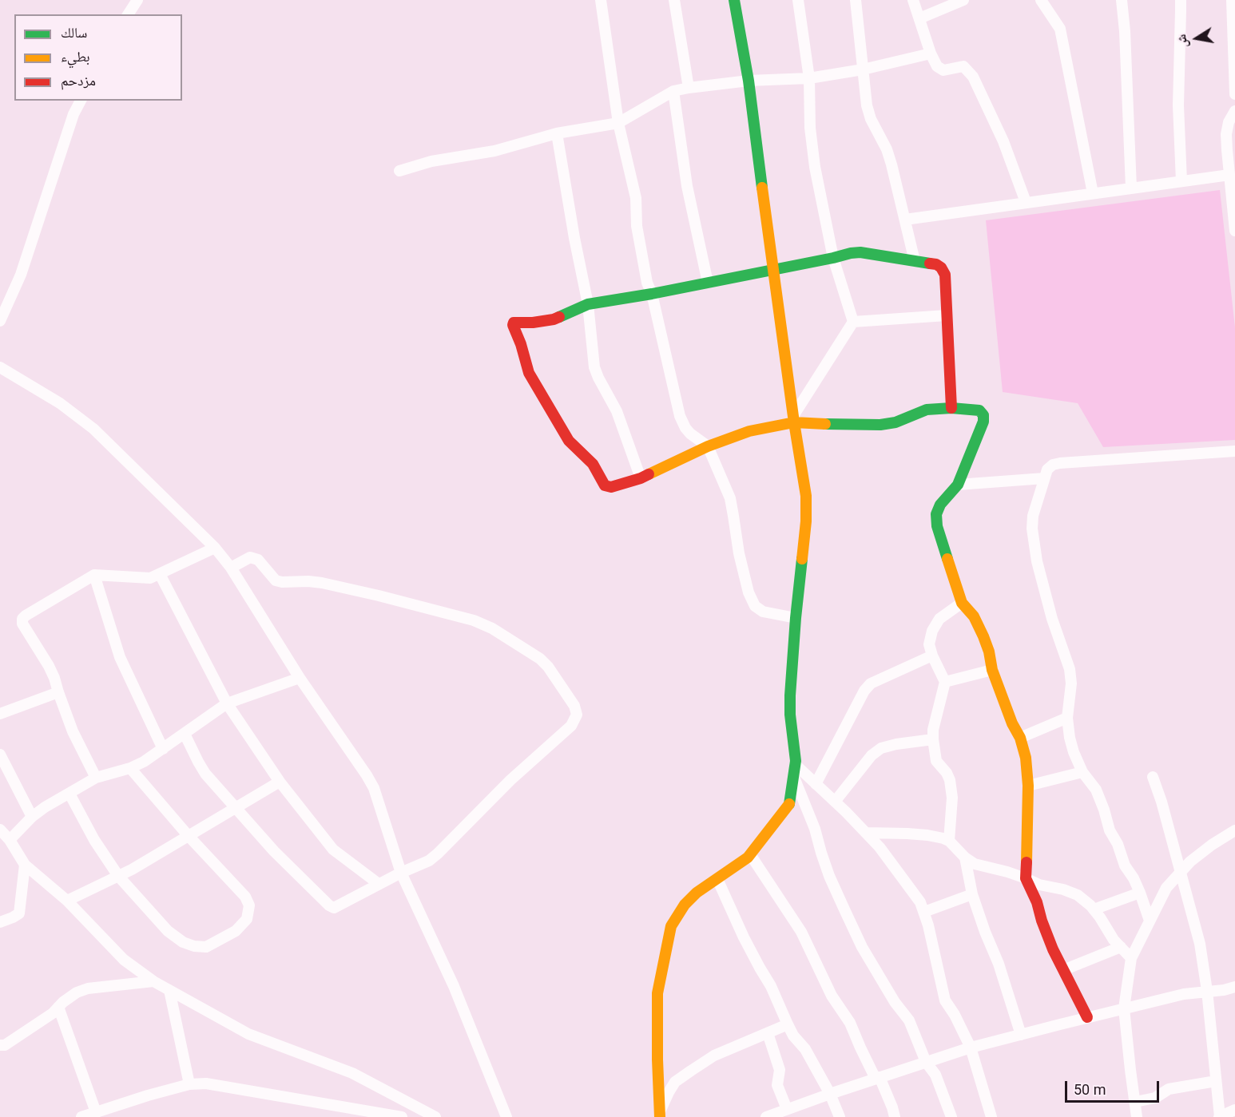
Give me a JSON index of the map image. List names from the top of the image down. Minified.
{"legend":["سالك","بطيء","مزدحم"],"scale_bar":"50 m","north":"left"}
